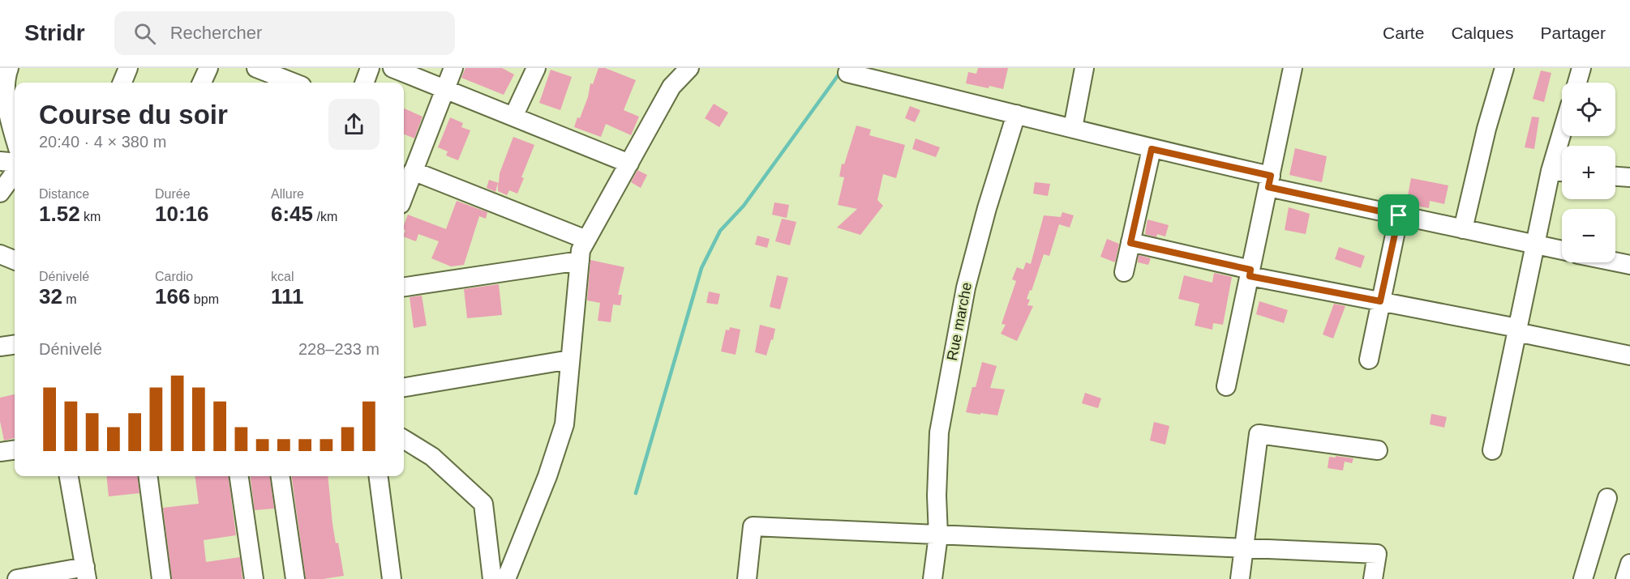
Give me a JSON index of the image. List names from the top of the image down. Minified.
{"streets":{"street":["Rue marche"]},"page":{"header":"Stridr","search":"Rechercher","nav":["Carte","Calques","Partager"],"map_buttons":["+","−"],"heading":["Course du soir","20:40 · 4 × 380 m"],"stats":[["Distance","1.52 km"],["Durée","10:16"],["Allure","6:45 /km"],["Dénivelé","32 m"],["Cardio","166 bpm"],["kcal","111"]],"chart":["Dénivelé","228–233 m"]}}
